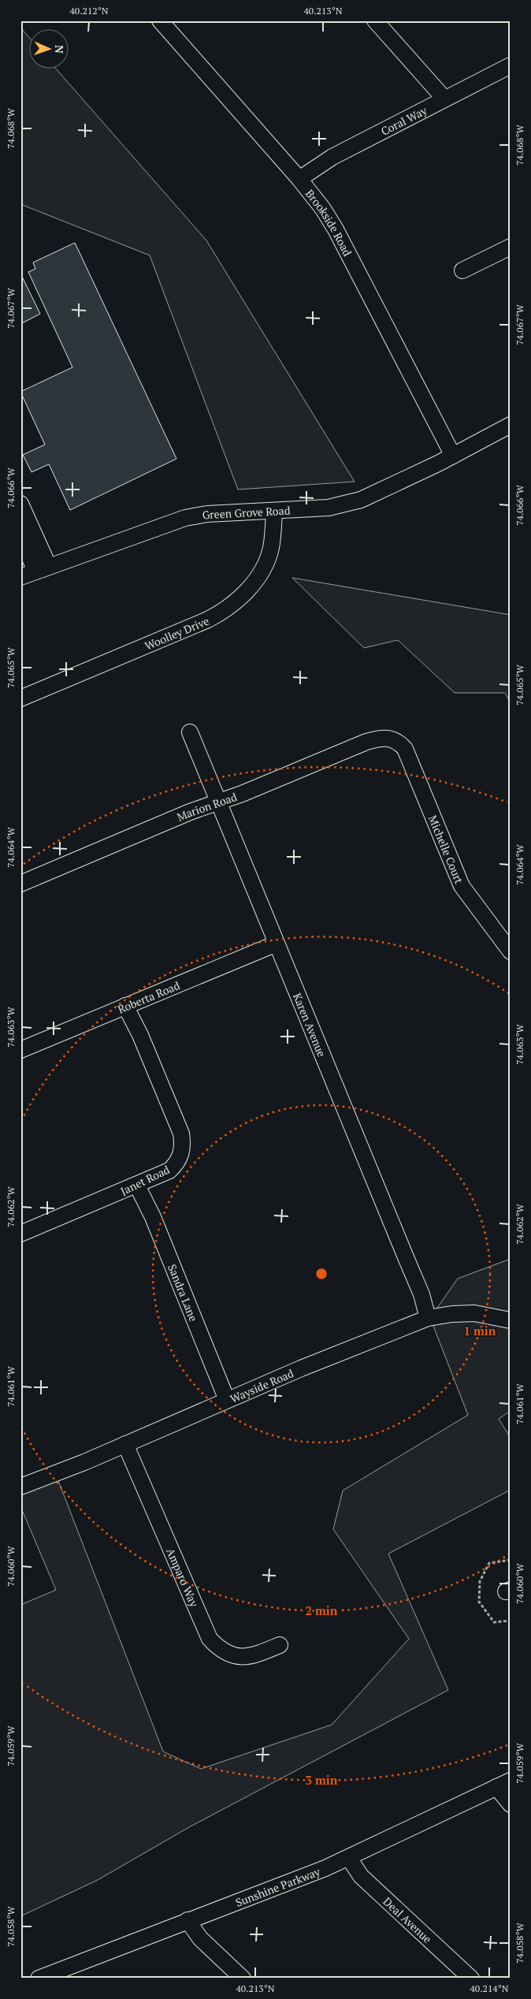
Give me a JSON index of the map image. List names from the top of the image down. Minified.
{"streets":{"street":["Coral Way","Brookside Road","Green Grove Road","Woolley Drive","Marion Road","Michelle Court","Roberta Road","Karen Avenue","Janet Road","Sandra Lane","Wayside Road","Amparo Way","Sunshine Parkway","Deal Avenue"]},"crossings":[["Coral Way","Brookside Road"],["Brookside Road","Green Grove Road"],["Green Grove Road","Woolley Drive"],["Marion Road","Michelle Court"],["Marion Road","Karen Avenue"],["Roberta Road","Karen Avenue"],["Roberta Road","Janet Road"],["Karen Avenue","Wayside Road"],["Janet Road","Sandra Lane"],["Sandra Lane","Wayside Road"],["Wayside Road","Amparo Way"],["Sunshine Parkway","Deal Avenue"]],"north":"right","coordinates":["40.212°N","40.213°N","74.068°W","74.067°W","74.066°W","74.065°W","74.064°W","74.063°W","74.062°W","74.061°W","74.060°W","74.059°W","74.058°W","40.214°N"],"rings":["1 min","2 min","3 min"]}
